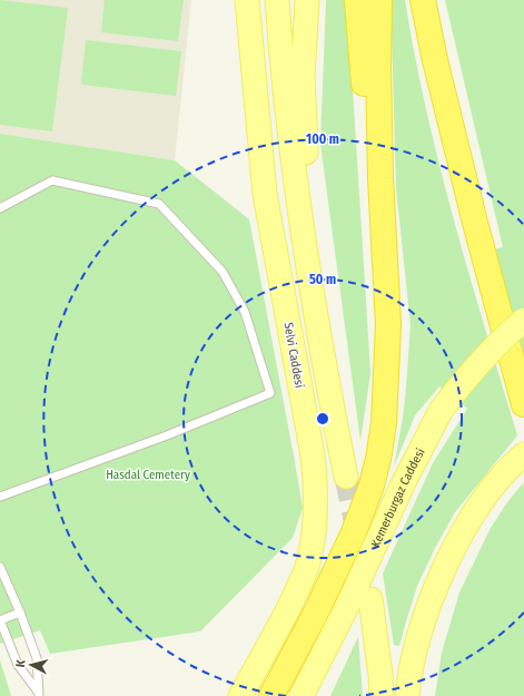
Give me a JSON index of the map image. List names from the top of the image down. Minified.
{"streets":{"main road":["Selvi Caddesi","Kemerburgaz Caddesi"]},"parks":["Hasdal Cemetery"],"north":"left","rings":["100 m","50 m"]}
